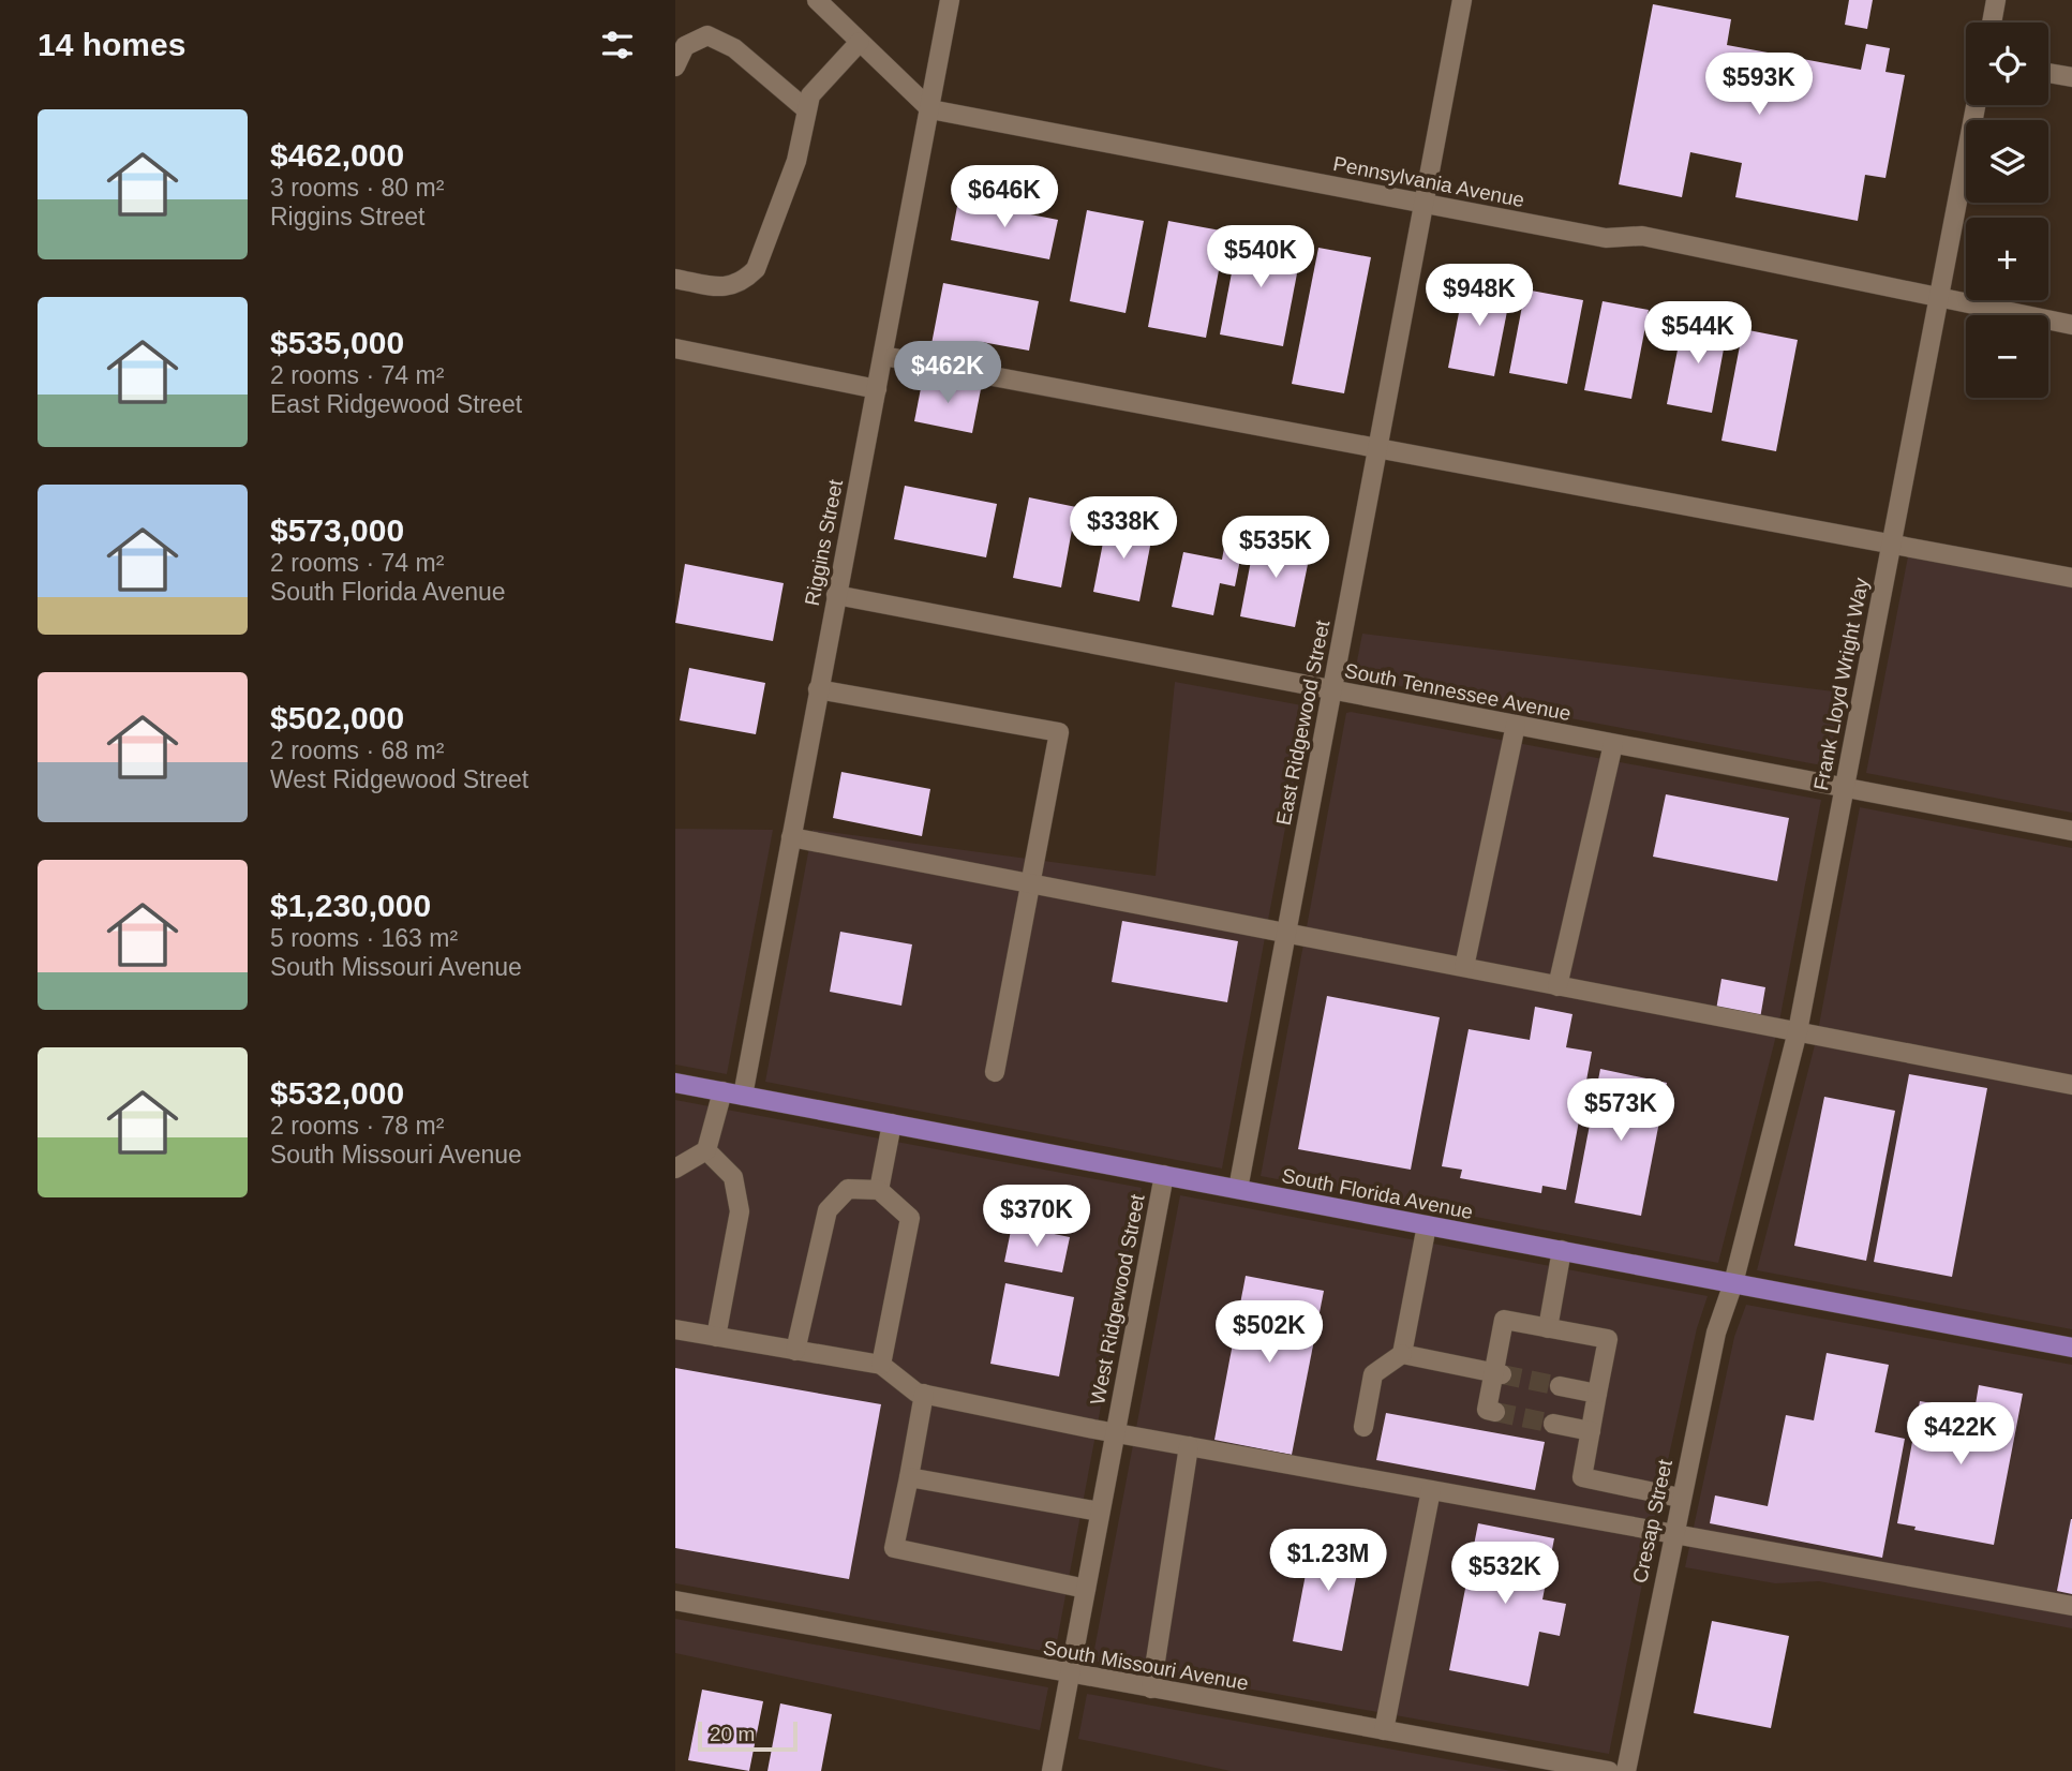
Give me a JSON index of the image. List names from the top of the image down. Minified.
{"streets":{"main road":["South Florida Avenue"],"street":["Pennsylvania Avenue","Riggins Street","Frank Lloyd Wright Way","South Tennessee Avenue","East Ridgewood Street","West Ridgewood Street","Cresap Street","South Missouri Avenue"]},"crossings":[["Pennsylvania Avenue","Riggins Street"],["Pennsylvania Avenue","Frank Lloyd Wright Way"],["Pennsylvania Avenue","East Ridgewood Street"],["Riggins Street","South Tennessee Avenue"],["Riggins Street","South Florida Avenue"],["Frank Lloyd Wright Way","South Tennessee Avenue"],["Frank Lloyd Wright Way","South Florida Avenue"],["Frank Lloyd Wright Way","Cresap Street"],["South Tennessee Avenue","East Ridgewood Street"],["East Ridgewood Street","South Florida Avenue"],["South Florida Avenue","West Ridgewood Street"],["South Florida Avenue","Cresap Street"],["West Ridgewood Street","South Missouri Avenue"]],"scale_bar":"20 m","page":{"heading":"14 homes","map_buttons":["+","−"],"price":["$593K","$646K","$540K","$948K","$544K","$462K","$338K","$535K","$573K","$370K","$502K","$422K","$1.23M","$532K"],"list":[{"name":"$462,000","note":"3 rooms · 80 m² · Riggins Street"},{"name":"$535,000","note":"2 rooms · 74 m² · East Ridgewood Street"},{"name":"$573,000","note":"2 rooms · 74 m² · South Florida Avenue"},{"name":"$502,000","note":"2 rooms · 68 m² · West Ridgewood Street"},{"name":"$1,230,000","note":"5 rooms · 163 m² · South Missouri Avenue"},{"name":"$532,000","note":"2 rooms · 78 m² · South Missouri Avenue"}],"scale":"20 m"}}
